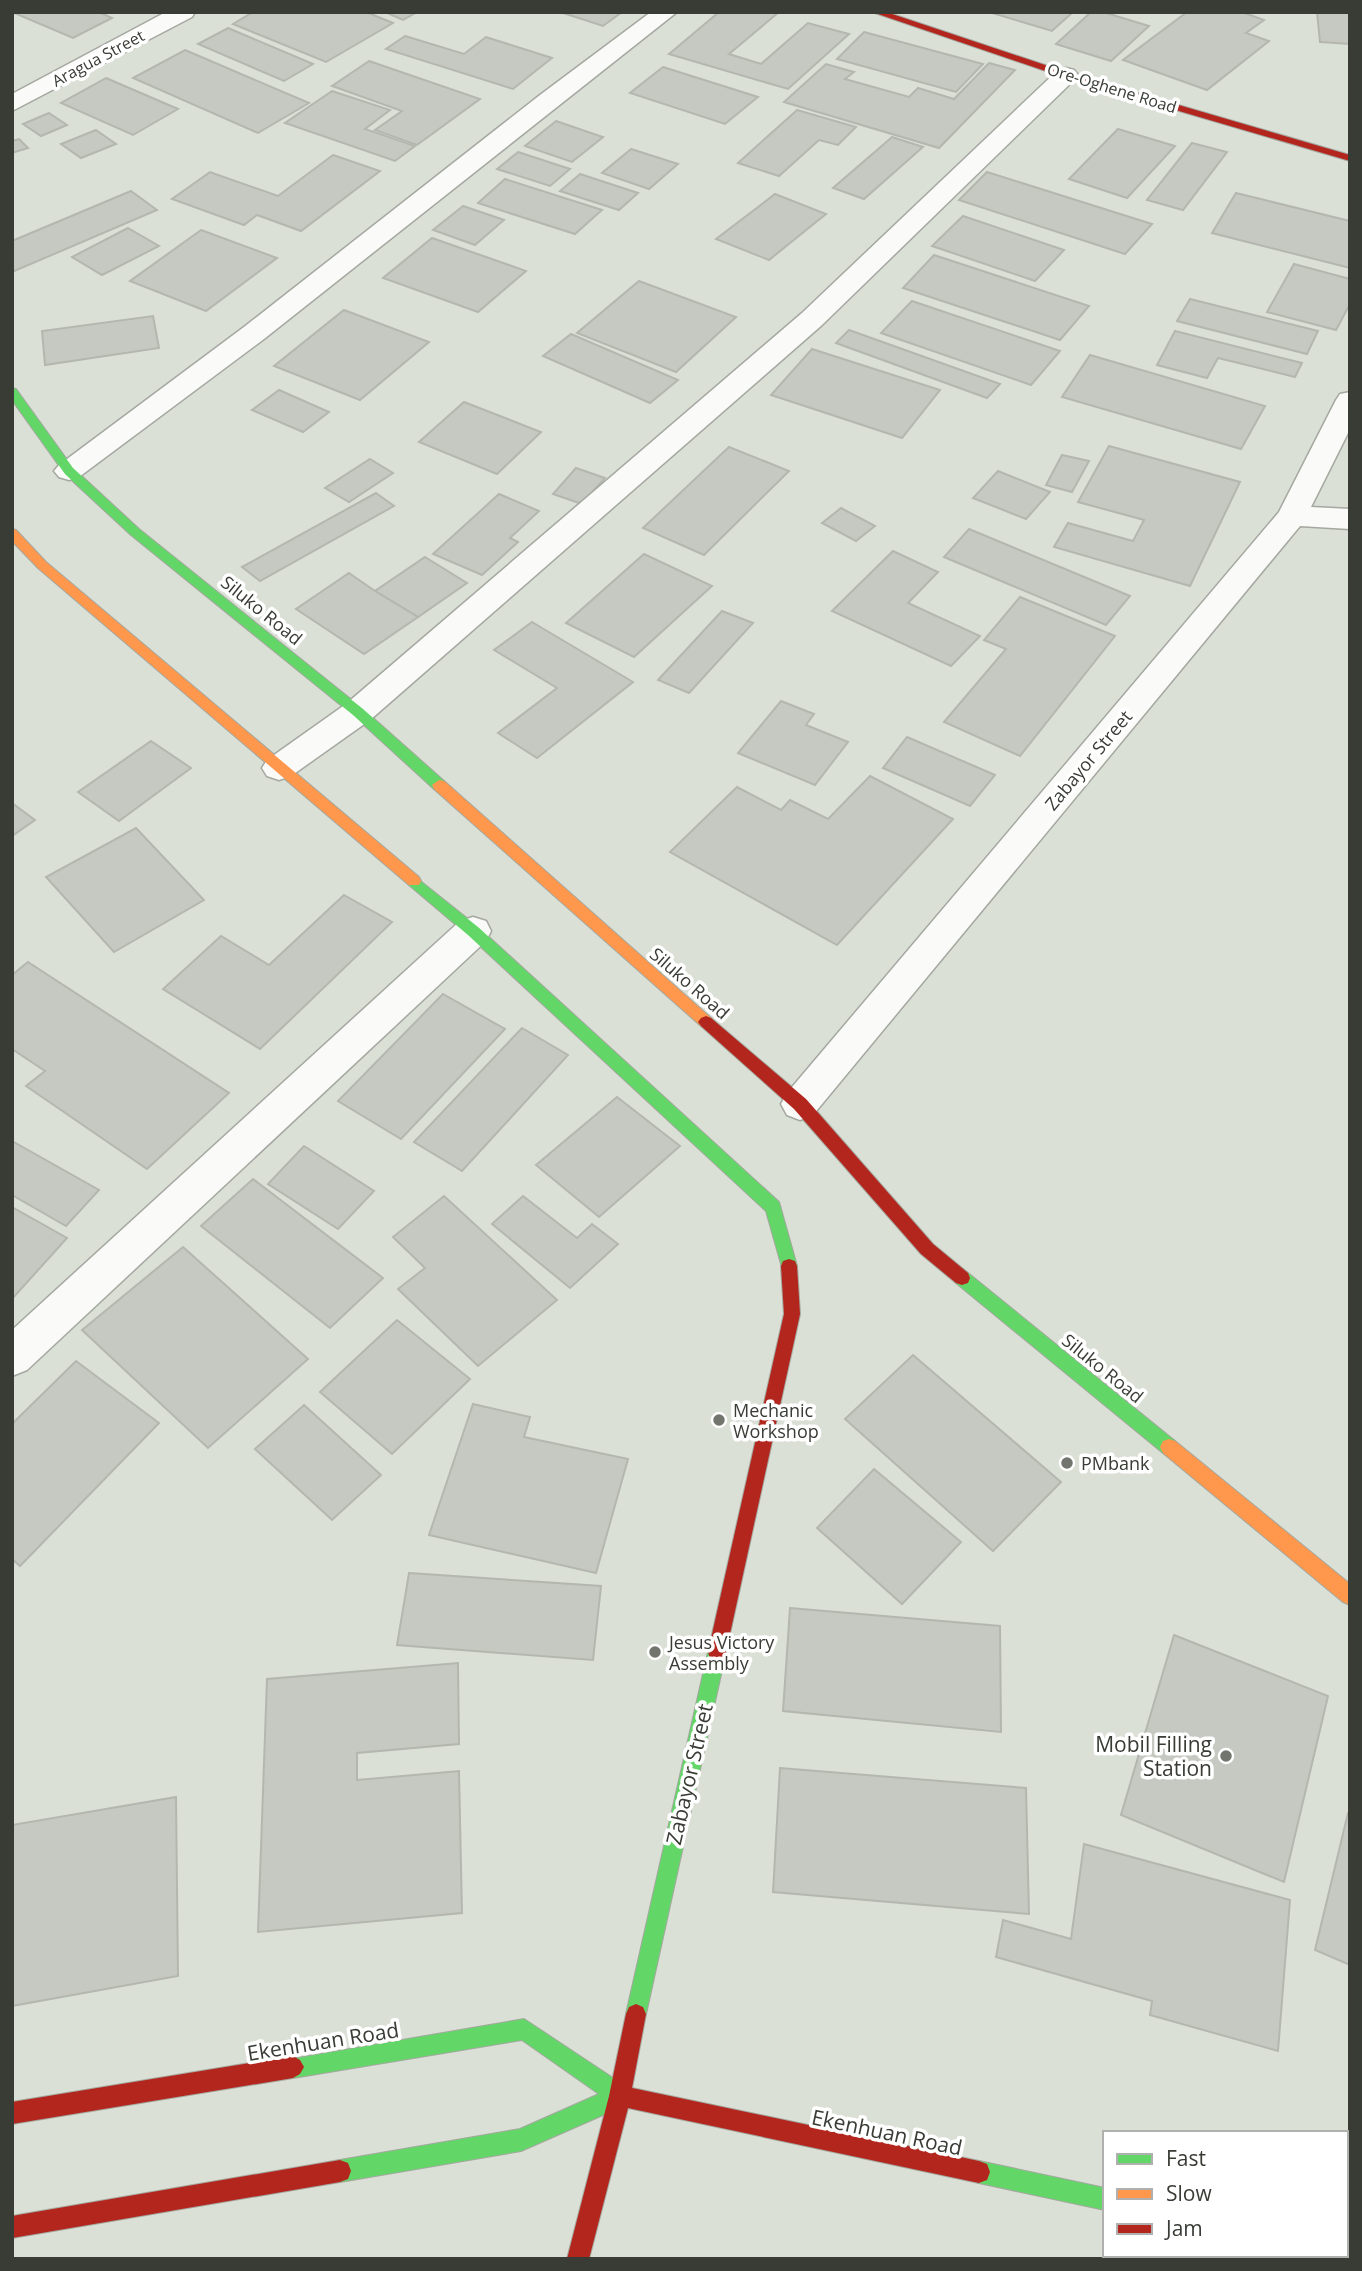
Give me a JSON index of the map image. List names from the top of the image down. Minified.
{"streets":{"main road":["Ore-Oghene Road","Siluko Road","Zabayor Street","Ekenhuan Road"],"street":["Aragua Street"]},"crossings":[["Siluko Road","Zabayor Street"],["Zabayor Street","Ekenhuan Road"]],"places":["Mechanic Workshop","PMbank","Jesus Victory Assembly","Mobil Filling Station"],"legend":["Fast","Slow","Jam"]}
